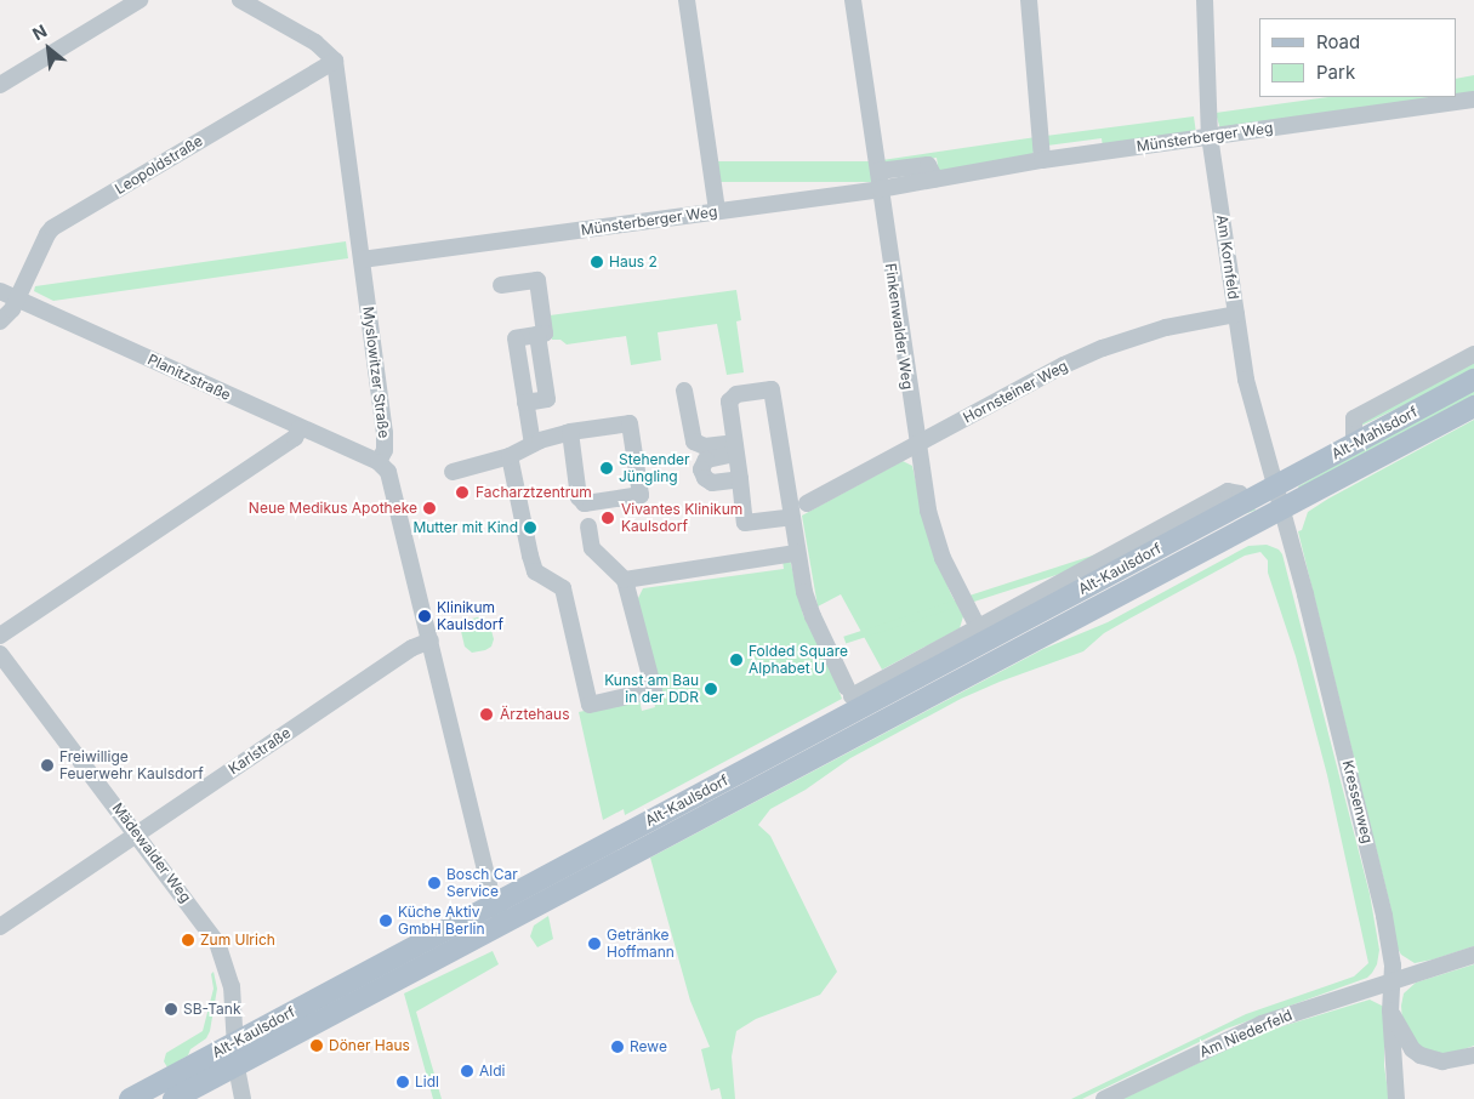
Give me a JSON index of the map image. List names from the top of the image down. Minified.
{"streets":{"main road":["Alt-Mahlsdorf","Alt-Kaulsdorf"],"street":["Münsterberger Weg","Leopoldstraße","Am Kornfeld","Finkenwalder Weg","Myslowitzer Straße","Planitzstraße","Hornsteiner Weg","Karlstraße","Kressenweg","Mädewalder Weg","Am Niederfeld"]},"crossings":[["Münsterberger Weg","Am Kornfeld"],["Münsterberger Weg","Finkenwalder Weg"],["Münsterberger Weg","Myslowitzer Straße"],["Leopoldstraße","Myslowitzer Straße"],["Leopoldstraße","Planitzstraße"],["Am Kornfeld","Hornsteiner Weg"],["Am Kornfeld","Alt-Mahlsdorf"],["Am Kornfeld","Alt-Kaulsdorf"],["Am Kornfeld","Kressenweg"],["Finkenwalder Weg","Hornsteiner Weg"],["Finkenwalder Weg","Alt-Kaulsdorf"],["Myslowitzer Straße","Planitzstraße"],["Alt-Mahlsdorf","Alt-Kaulsdorf"],["Alt-Mahlsdorf","Kressenweg"],["Alt-Kaulsdorf","Kressenweg"],["Alt-Kaulsdorf","Mädewalder Weg"],["Karlstraße","Mädewalder Weg"],["Kressenweg","Am Niederfeld"]],"places":["Haus 2","Stehender Jüngling","Facharztzentrum","Neue Medikus Apotheke","Vivantes Klinikum Kaulsdorf","Mutter mit Kind","Klinikum Kaulsdorf","Folded Square Alphabet U","Kunst am Bau in der DDR","Ärztehaus","Freiwillige Feuerwehr Kaulsdorf","Bosch Car Service","Küche Aktiv GmbH Berlin","Zum Ulrich","Getränke Hoffmann","SB-Tank","Döner Haus","Rewe","Aldi","Lidl"],"legend":["Road","Park"],"north":"top left"}
